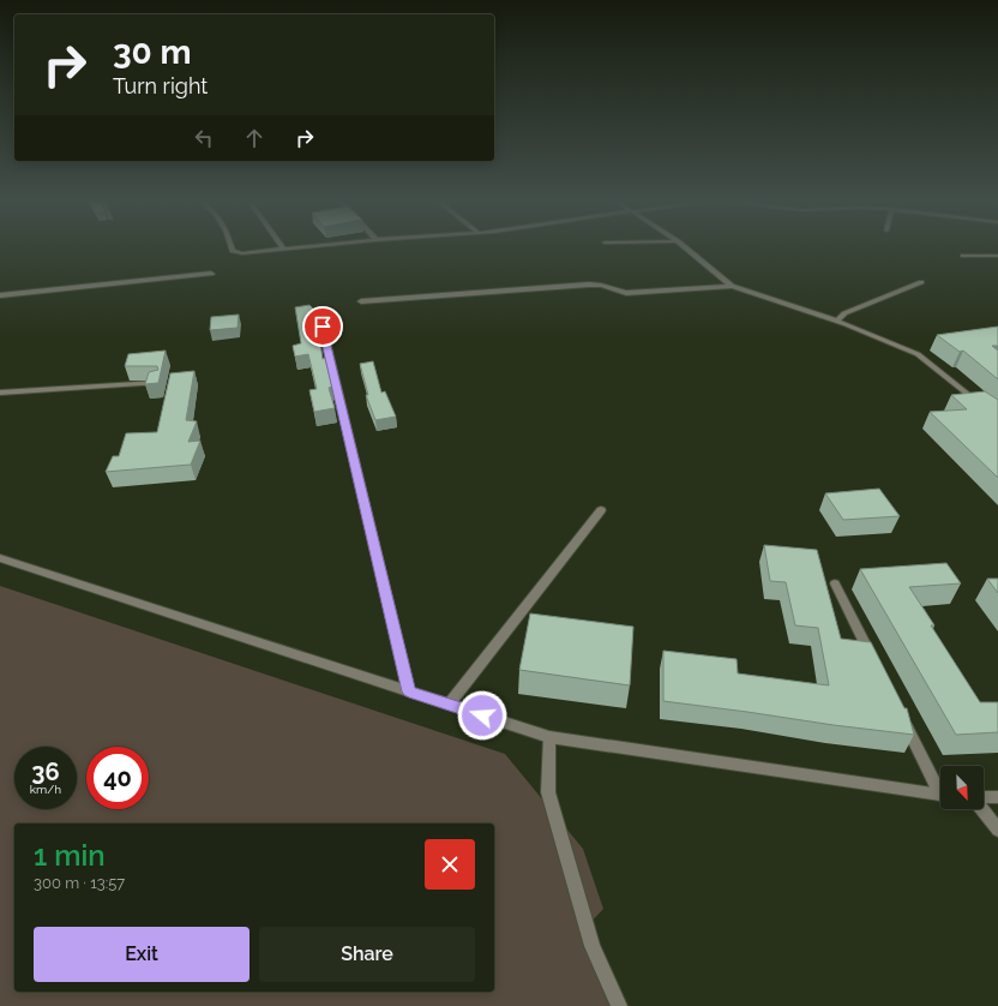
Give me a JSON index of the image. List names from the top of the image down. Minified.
{"north":"bottom right","page":{"turn":["30 m","Turn right"],"speed":"36 km/h","limit":"40","heading":["1 min","300 m · 13:57"],"buttons":["Exit","Share"]}}
